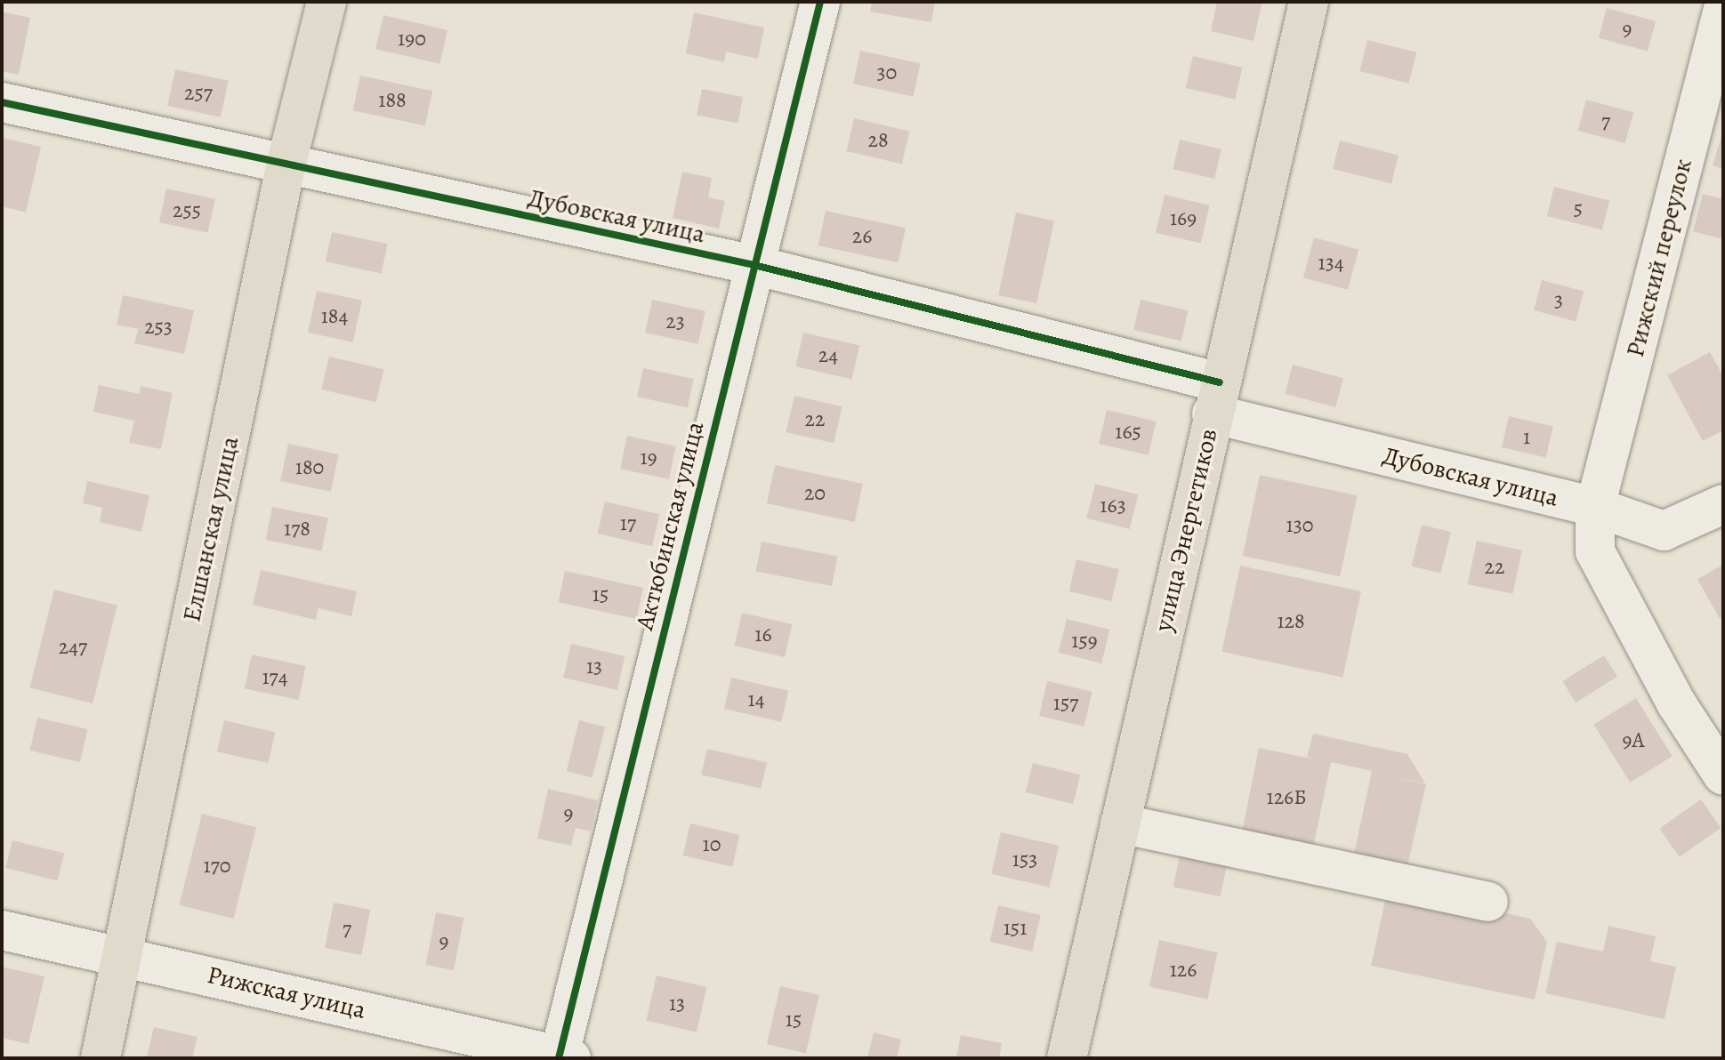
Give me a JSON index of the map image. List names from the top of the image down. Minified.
{"streets":{"main road":["Елшанская улица","улица Энергетиков"],"street":["Дубовская улица","Рижский переулок","Актюбинская улица","Рижская улица"]},"crossings":[["Дубовская улица","Рижский переулок"],["Дубовская улица","Актюбинская улица"],["Дубовская улица","Елшанская улица"],["Дубовская улица","улица Энергетиков"],["Актюбинская улица","Рижская улица"],["Елшанская улица","Рижская улица"]],"house_numbers":["9","190","30","257","188","7","28","5","255","169","26","134","3","184","23","253","24","22","165","1","19","180","20","163","17","130","178","22","15","128","16","159","247","13","174","14","157","9А","126Б","9","10","153","170","151","7","9","126","13","15"]}
